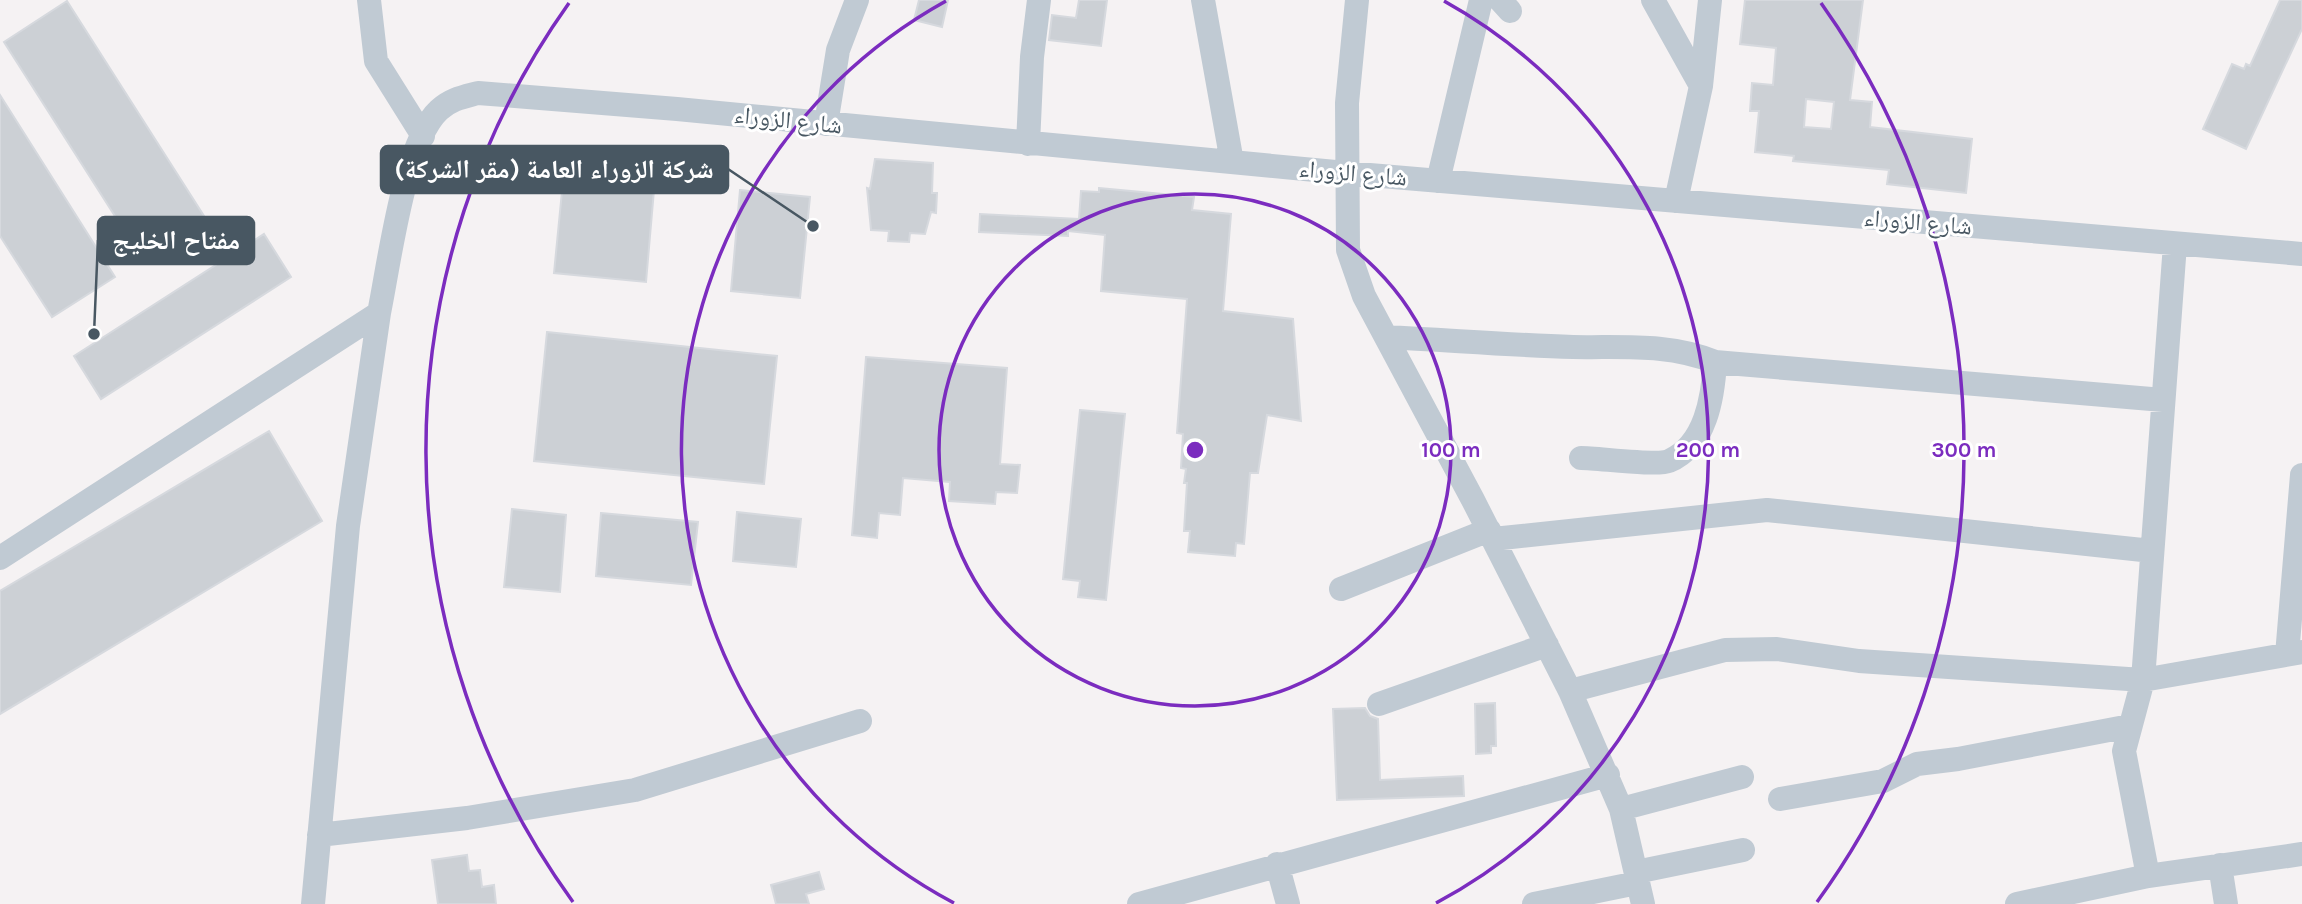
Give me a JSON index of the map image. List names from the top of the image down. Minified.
{"streets":{"street":["شارع الزوراء"]},"places":["شركة الزوراء العامة (مقر الشركة)","مفتاح الخليج"],"rings":["100 m","200 m","300 m"]}
